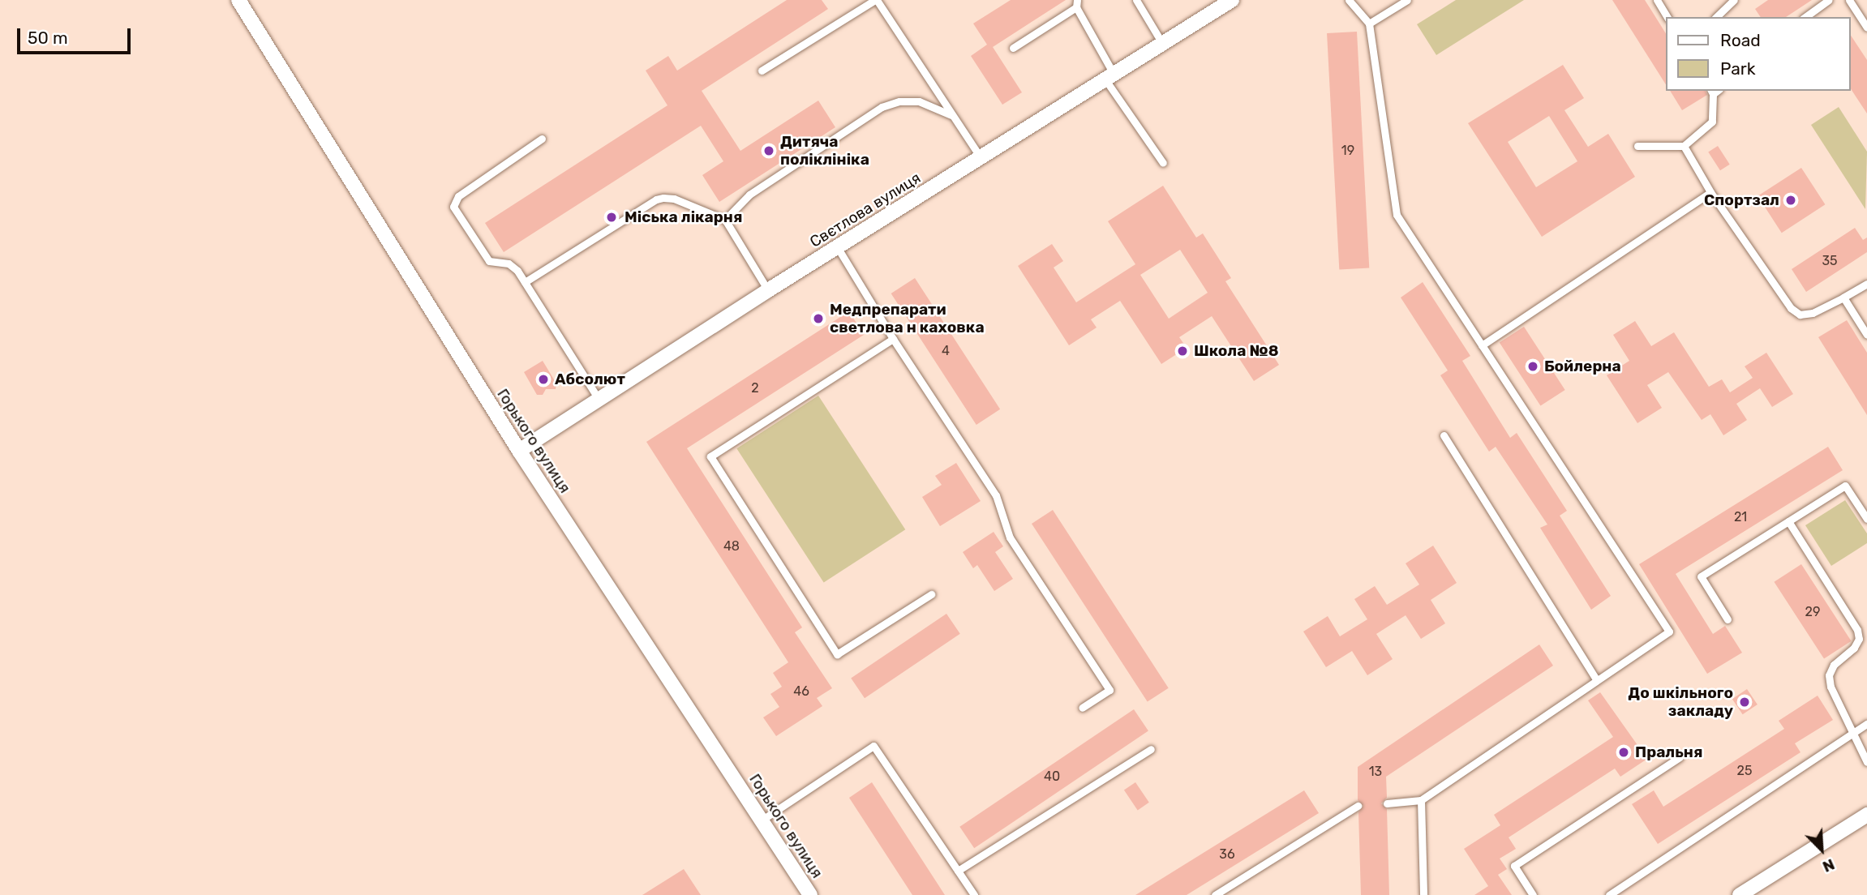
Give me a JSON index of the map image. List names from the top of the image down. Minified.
{"streets":{"street":["Свєтлова вулиця","Горького вулиця"]},"crossings":[["Свєтлова вулиця","Горького вулиця"]],"places":["Дитяча поліклініка","Спортзал","Міська лікарня","Медпрепарати светлова н каховка","Школа №8","Бойлерна","Абсолют","До шкільного закладу","Пральня"],"house_numbers":["19","35","4","2","21","48","29","46","25","13","40","36"],"legend":["Road","Park"],"scale_bar":"50 m","north":"bottom right"}
